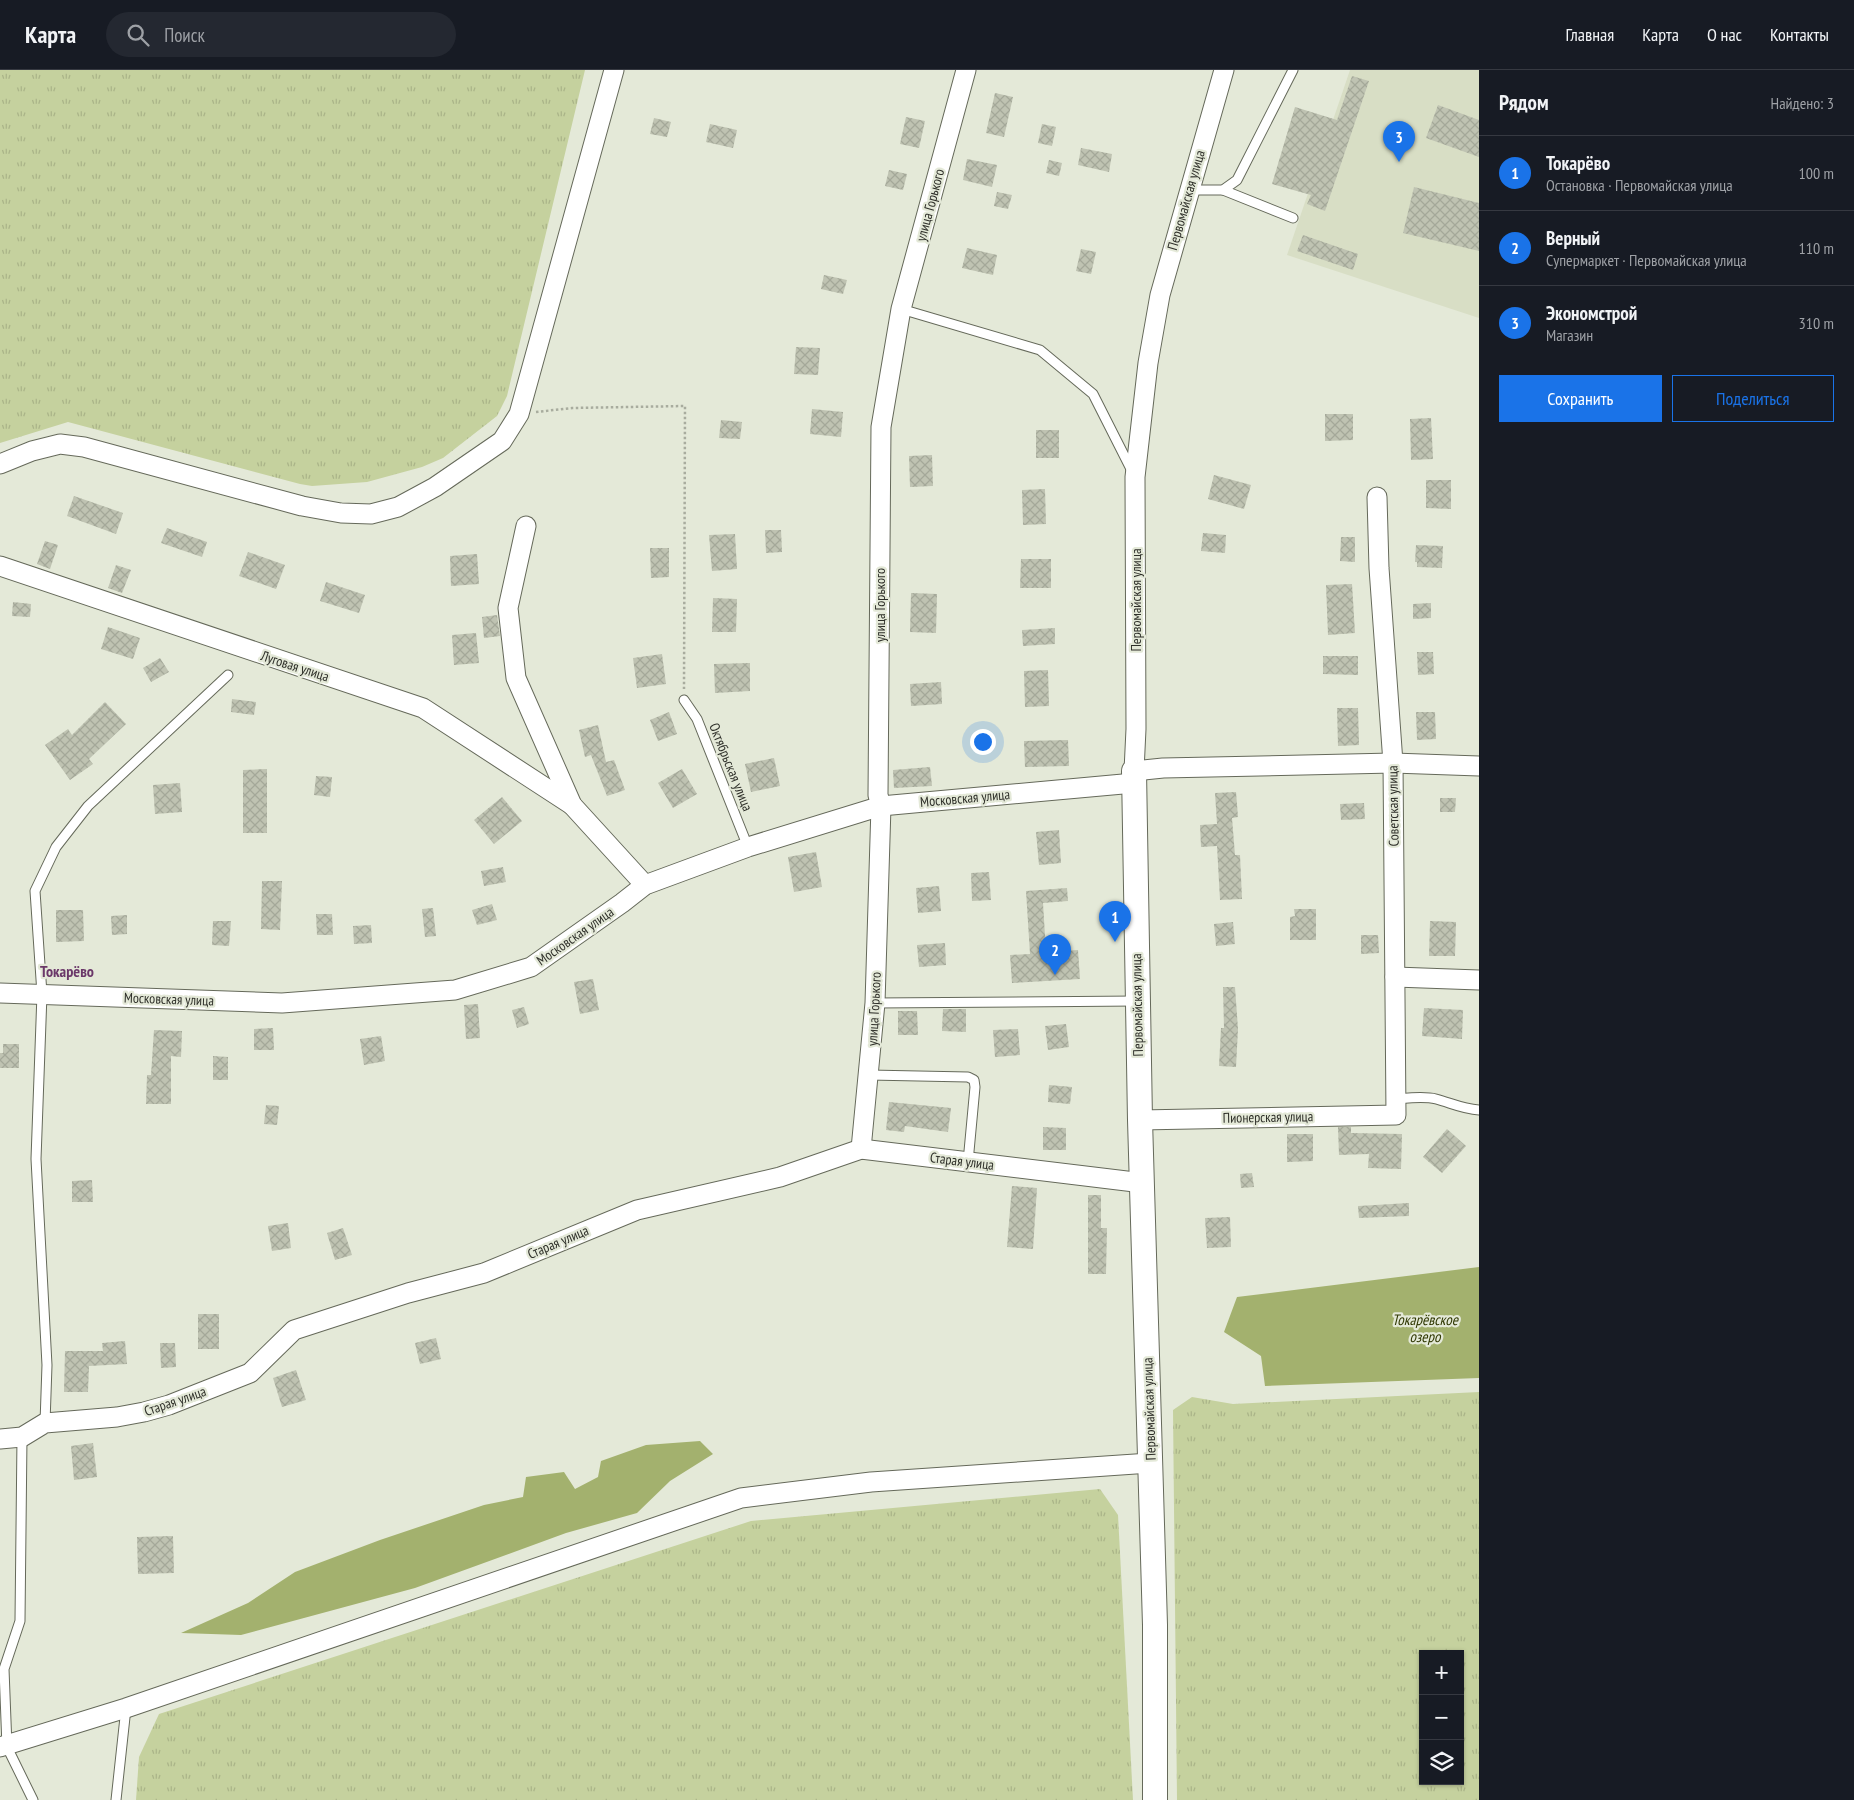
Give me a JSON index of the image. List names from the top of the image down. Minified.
{"streets":{"street":["Первомайская улица","улица Горького","Луговая улица","Московская улица","Советская улица","Пионерская улица","Старая улица"],"lane":["Октябрьская улица"]},"crossings":[["Первомайская улица","Московская улица"],["Первомайская улица","Пионерская улица"],["Первомайская улица","Старая улица"],["улица Горького","Московская улица"],["улица Горького","Старая улица"],["Октябрьская улица","Московская улица"],["Московская улица","Советская улица"],["Советская улица","Пионерская улица"]],"districts":["Токарёво"],"water":["Токарёвское озеро"],"page":{"header":"Карта","search":"Поиск","nav":["Главная","Карта","О нас","Контакты"],"heading":["Рядом","Найдено: 3"],"pins":["3","1","2"],"list":[{"mark":"1","name":"Токарёво","note":"Остановка · Первомайская улица","value":"100 m"},{"mark":"2","name":"Верный","note":"Супермаркет · Первомайская улица","value":"110 m"},{"mark":"3","name":"Экономстрой","note":"Магазин","value":"310 m"}],"buttons":["Сохранить","Поделиться"],"map_buttons":["+","−"]}}
